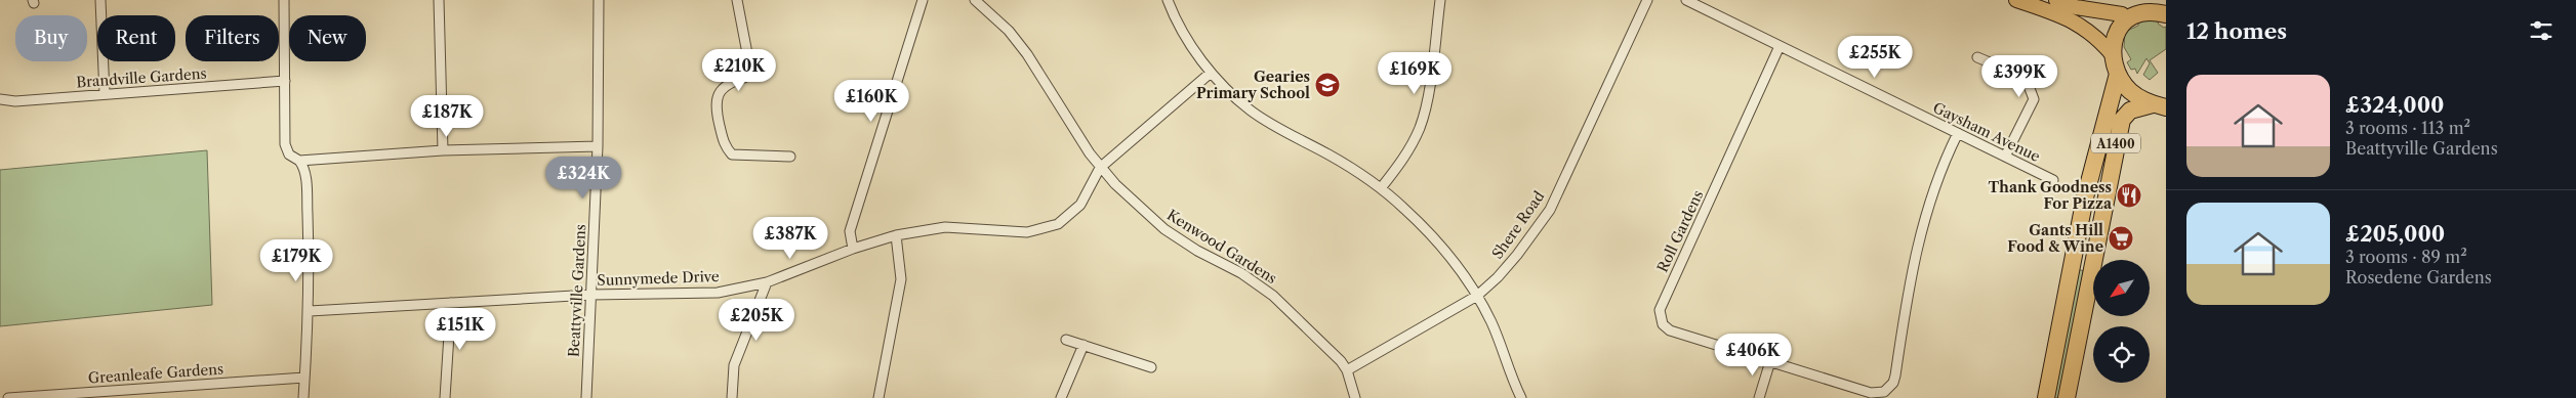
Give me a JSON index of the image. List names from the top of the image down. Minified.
{"streets":{"highway":["A1400"],"street":["Brandville Gardens","Gaysham Avenue","Shere Road","Roll Gardens","Kenwood Gardens","Sunnymede Drive","Beattyville Gardens","Greanleafe Gardens"]},"crossings":[["Gaysham Avenue","Roll Gardens"],["Shere Road","Kenwood Gardens"],["Kenwood Gardens","Sunnymede Drive"],["Sunnymede Drive","Beattyville Gardens"]],"places":{"school or university":["Gearies Primary School"],"restaurant":["Thank Goodness For Pizza"],"supermarket":["Gants Hill Food & Wine"]},"north":"bottom left","page":{"heading":"12 homes","chip":["Buy","Rent","Filters","New"],"price":["£255K","£210K","£169K","£399K","£160K","£187K","£324K","£387K","£179K","£205K","£151K","£406K"],"list":[{"name":"£324,000","note":"3 rooms · 113 m² · Beattyville Gardens"},{"name":"£205,000","note":"3 rooms · 89 m² · Rosedene Gardens"}]}}
